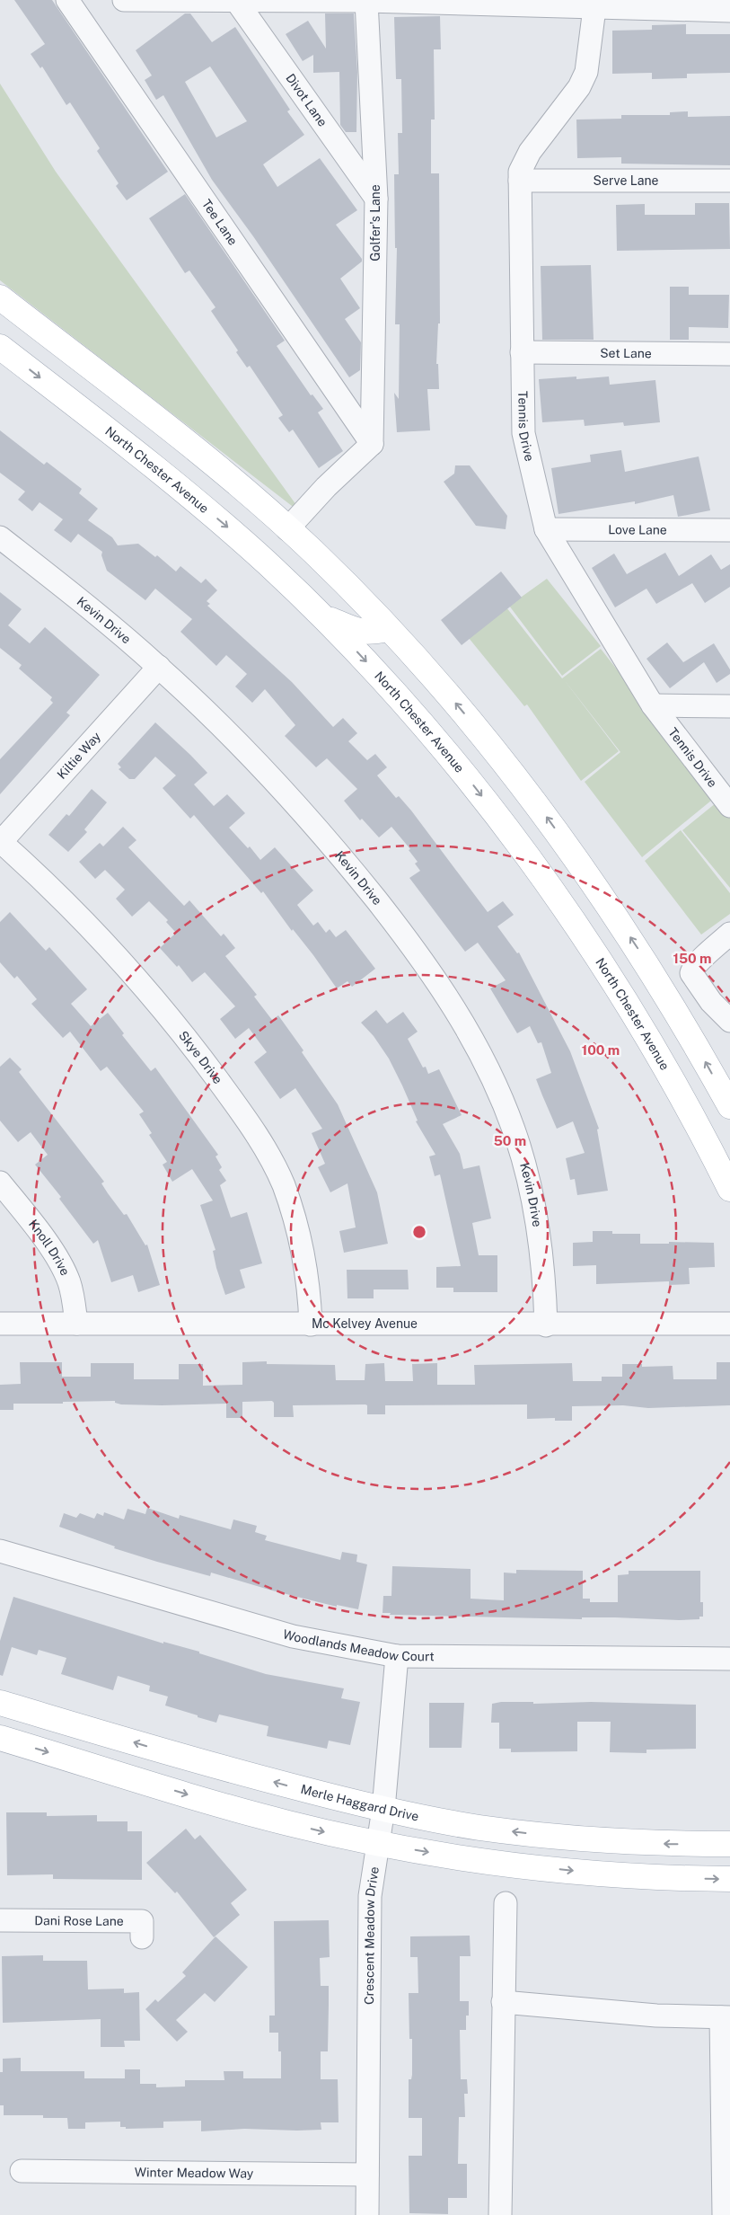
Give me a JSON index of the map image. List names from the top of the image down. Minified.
{"streets":{"main road":["North Chester Avenue","Merle Haggard Drive"],"street":["Divot Lane","Serve Lane","Tee Lane","Golfer's Lane","Set Lane","Tennis Drive","Love Lane","Kevin Drive","Kiltie Way","Skye Drive","Knoll Drive","Mc Kelvey Avenue","Woodlands Meadow Court","Dani Rose Lane","Crescent Meadow Drive","Winter Meadow Way"]},"crossings":[["Divot Lane","Golfer's Lane"],["Serve Lane","Tennis Drive"],["Tee Lane","Golfer's Lane"],["Set Lane","Tennis Drive"],["Tennis Drive","Love Lane"],["Kevin Drive","Kiltie Way"],["Kevin Drive","Mc Kelvey Avenue"],["Kiltie Way","Skye Drive"],["Skye Drive","Mc Kelvey Avenue"],["Knoll Drive","Mc Kelvey Avenue"],["Woodlands Meadow Court","Crescent Meadow Drive"],["Merle Haggard Drive","Crescent Meadow Drive"],["Crescent Meadow Drive","Winter Meadow Way"]],"rings":["150 m","100 m","50 m"]}
